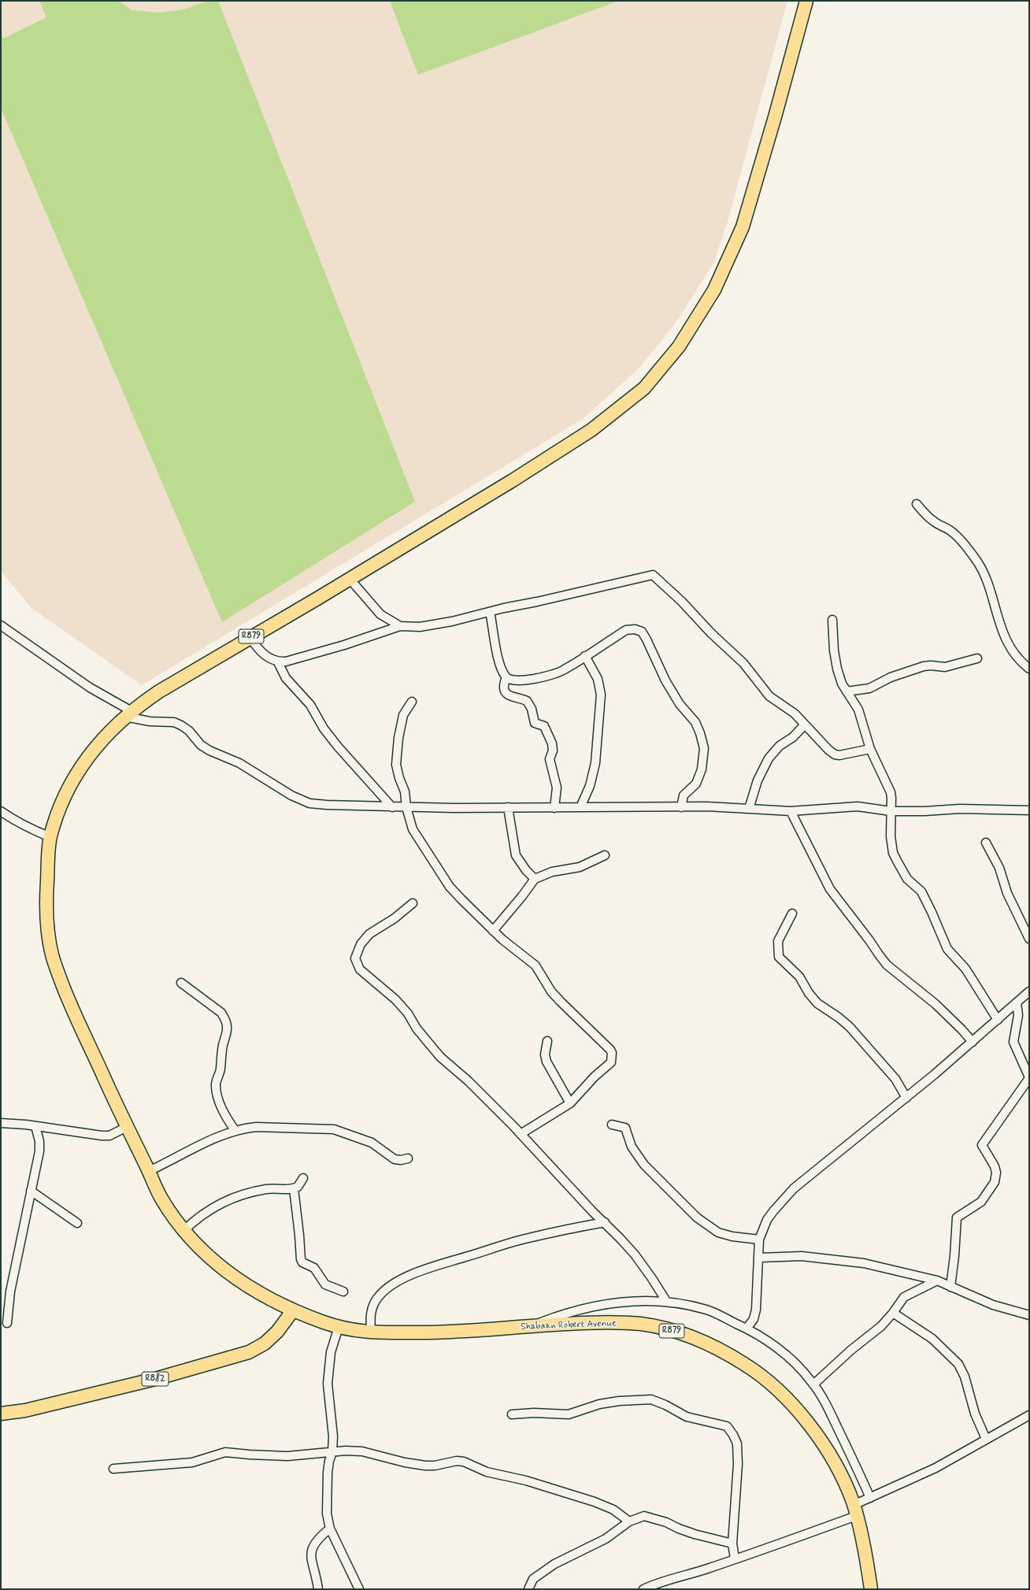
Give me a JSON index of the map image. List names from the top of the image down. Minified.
{"streets":{"main road":["R879","Shabaan Robert Avenue","R882"]},"crossings":[["R879","Shabaan Robert Avenue"],["R879","R882"]]}
